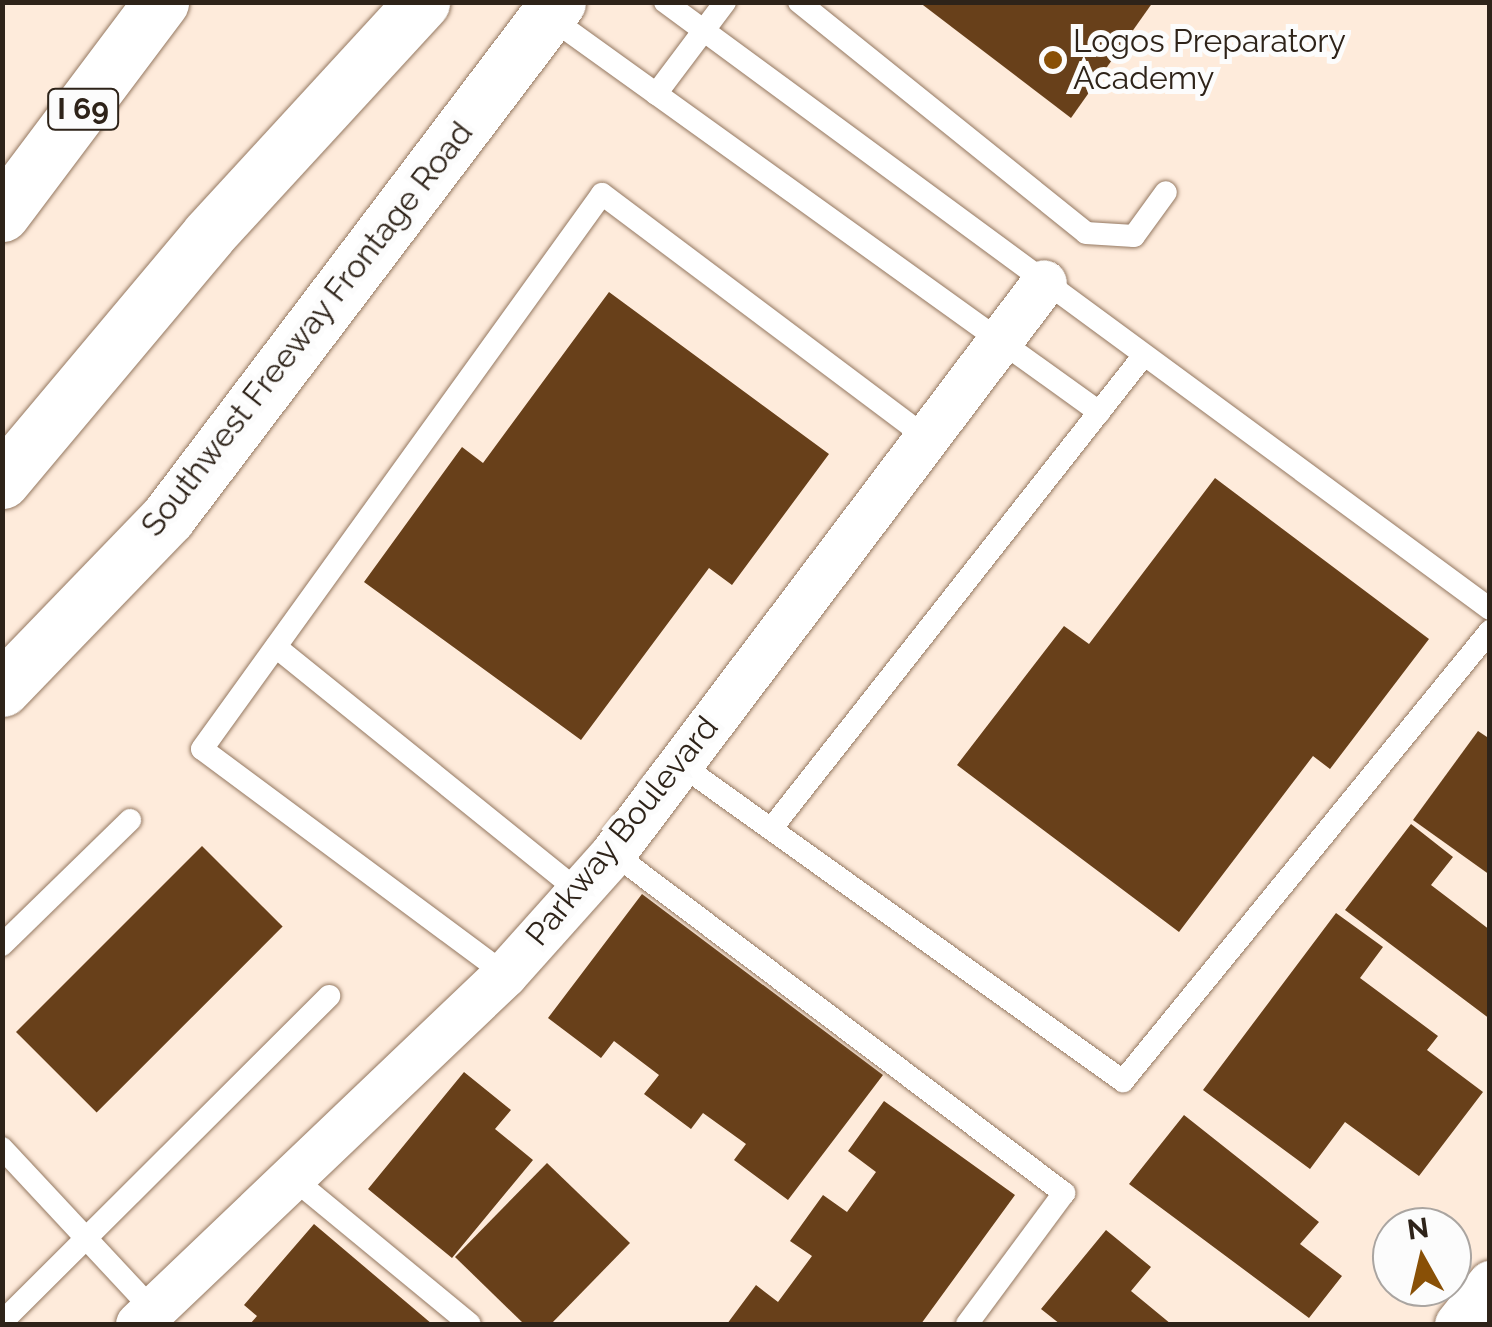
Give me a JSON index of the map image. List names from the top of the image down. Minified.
{"streets":{"main road":["I 69","Southwest Freeway Frontage Road"],"street":["Parkway Boulevard"]},"places":["Logos Preparatory Academy"],"north":"top"}
